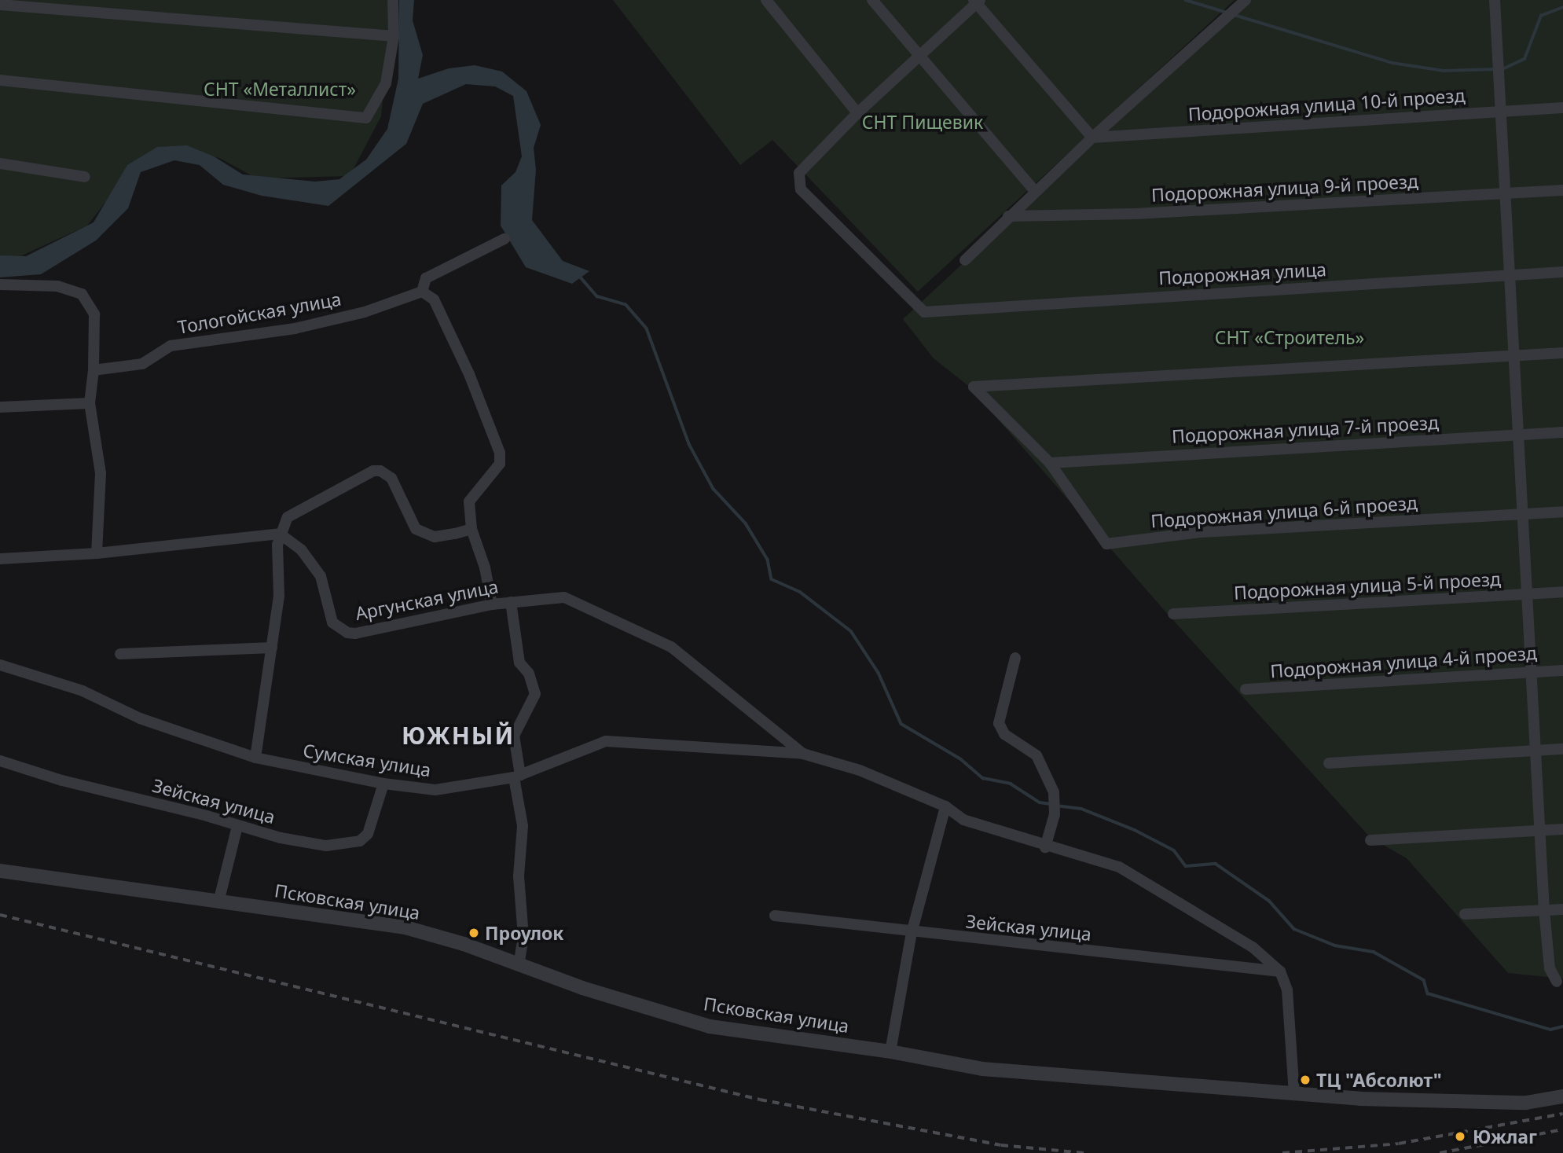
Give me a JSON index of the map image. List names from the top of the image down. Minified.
{"streets":{"street":["Подорожная улица 10-й проезд","Подорожная улица 9-й проезд","Подорожная улица","Тологойская улица","Подорожная улица 7-й проезд","Подорожная улица 6-й проезд","Подорожная улица 5-й проезд","Аргунская улица","Подорожная улица 4-й проезд","Сумская улица","Зейская улица","Псковская улица"]},"crossings":[["Подорожная улица 7-й проезд","Подорожная улица 6-й проезд"],["Аргунская улица","Сумская улица"],["Сумская улица","Зейская улица"]],"districts":["ЮЖНЫЙ"],"parks":["СНТ «Металлист»","СНТ Пищевик","СНТ «Строитель»"],"places":["Проулок","ТЦ \"Абсолют\"","Южлаг"]}
